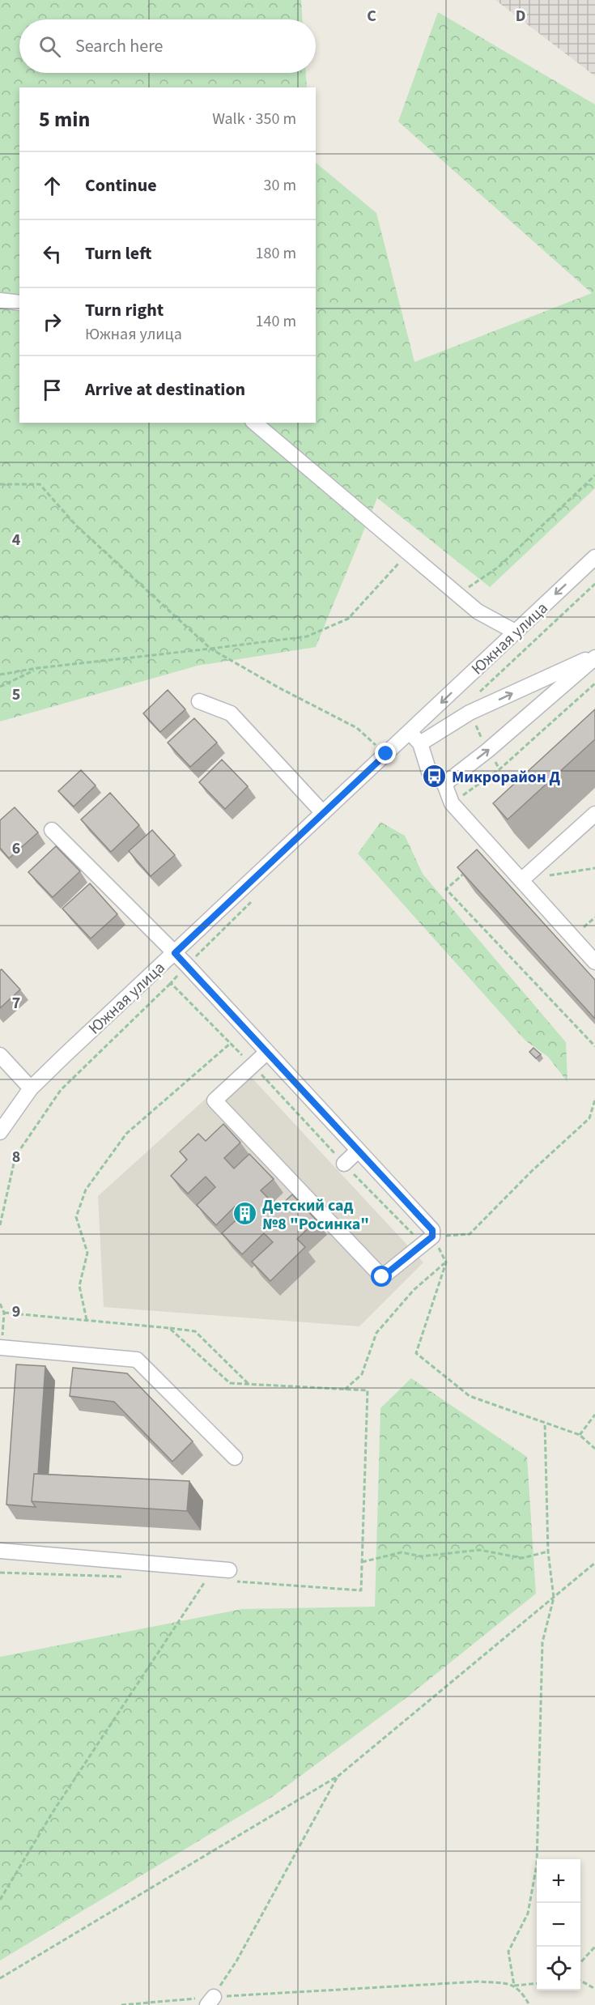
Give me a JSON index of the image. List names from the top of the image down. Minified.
{"streets":{"street":["Южная улица"]},"places":{"bus stop":["Микрорайон Д"],"building":["Детский сад №8 \"Росинка\""]},"page":{"search":"Search here","heading":["5 min","Walk · 350 m"],"list":[["Continue","30 m"],["Turn left","180 m"],["Turn right","Южная улица","140 m"],"Arrive at destination"],"map_buttons":["+","−"]},"grid":{"columns":["C","D"],"rows":["4","5","6","7","8","9"]}}
